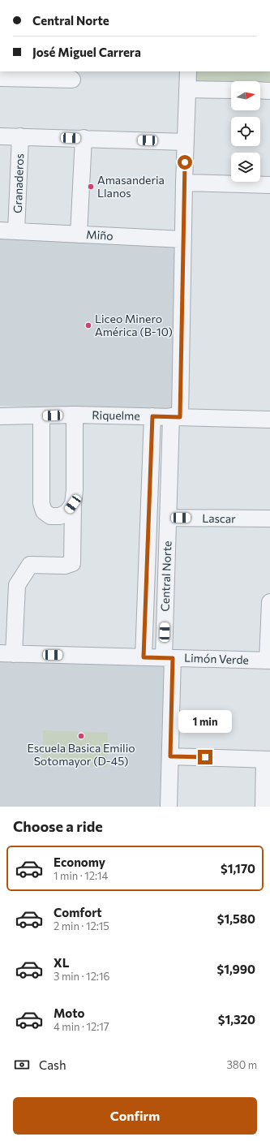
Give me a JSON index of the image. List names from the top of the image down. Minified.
{"streets":{"street":["Granaderos","Miño","Riquelme","Lascar","Central Norte","Limón Verde"]},"crossings":[["Granaderos","Miño"],["Miño","Central Norte"],["Riquelme","Central Norte"],["Lascar","Central Norte"],["Central Norte","Limón Verde"]],"places":["Amasanderia Llanos","Liceo Minero América (B-10)","Escuela Basica Emilio Sotomayor (D-45)"],"north":"right","page":{"banner":["Central Norte","José Miguel Carrera"],"bubble":"1 min","heading":"Choose a ride","list":[{"name":"Economy","note":"1 min · 12:14","value":"$1,170"},{"name":"Comfort","note":"2 min · 12:15","value":"$1,580"},{"name":"XL","note":"3 min · 12:16","value":"$1,990"},{"name":"Moto","note":"4 min · 12:17","value":"$1,320"}],"pay":["Cash","380 m"],"buttons":"Confirm"}}
